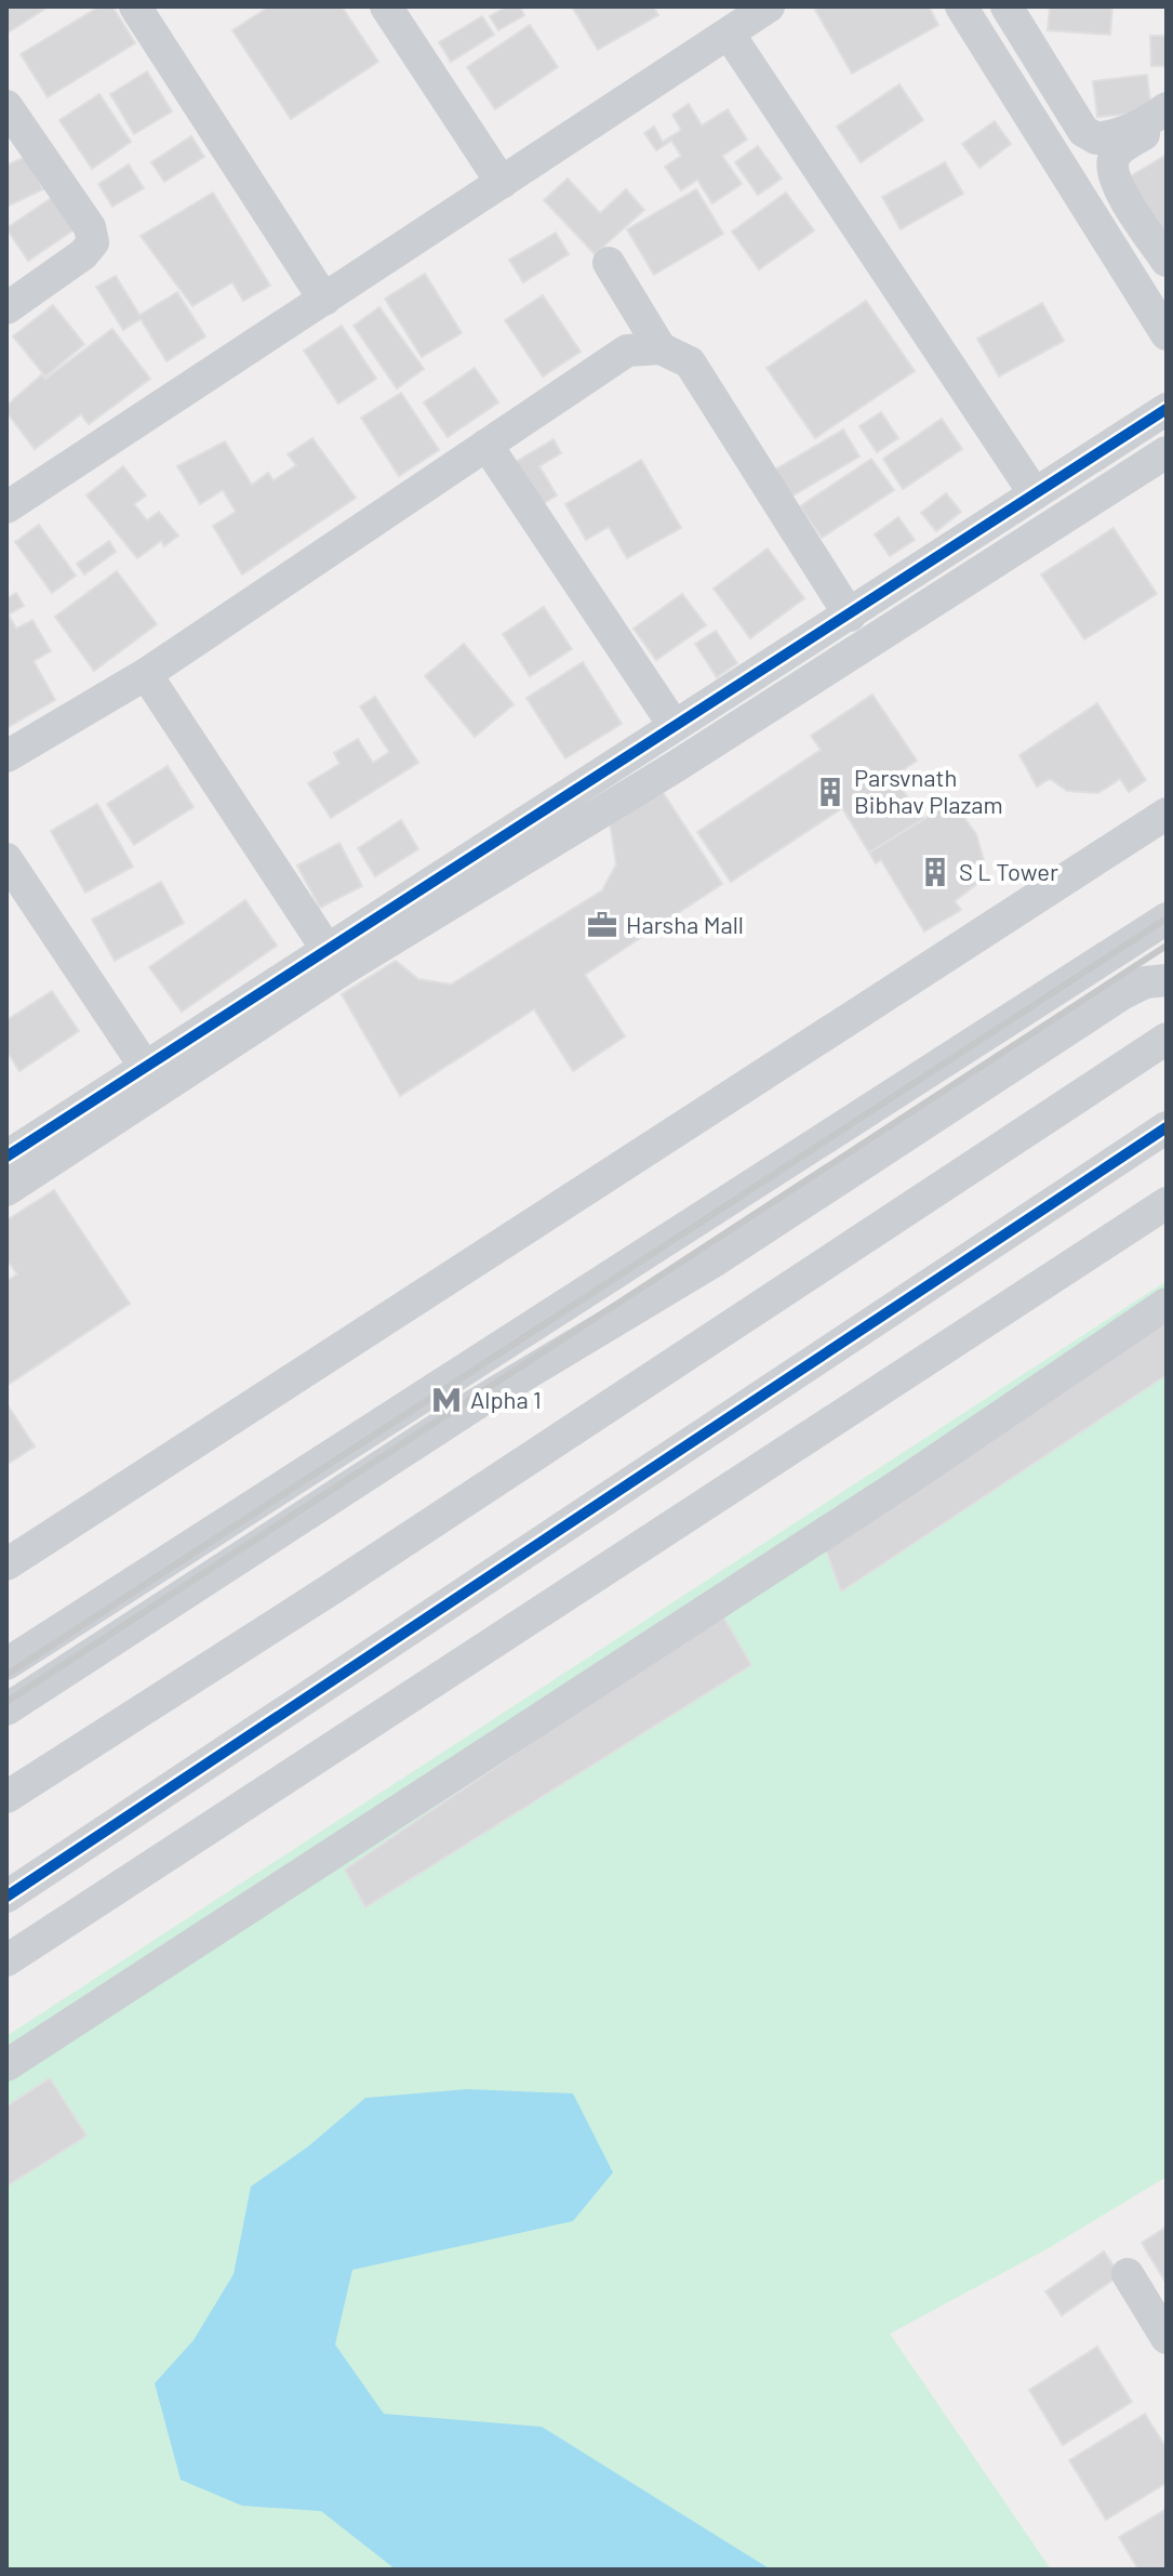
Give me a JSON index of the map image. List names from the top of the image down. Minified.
{"places":{"building":["Parsvnath Bibhav Plazam","S L Tower"],"office":["Harsha Mall"],"metro station":["Alpha 1"]}}
